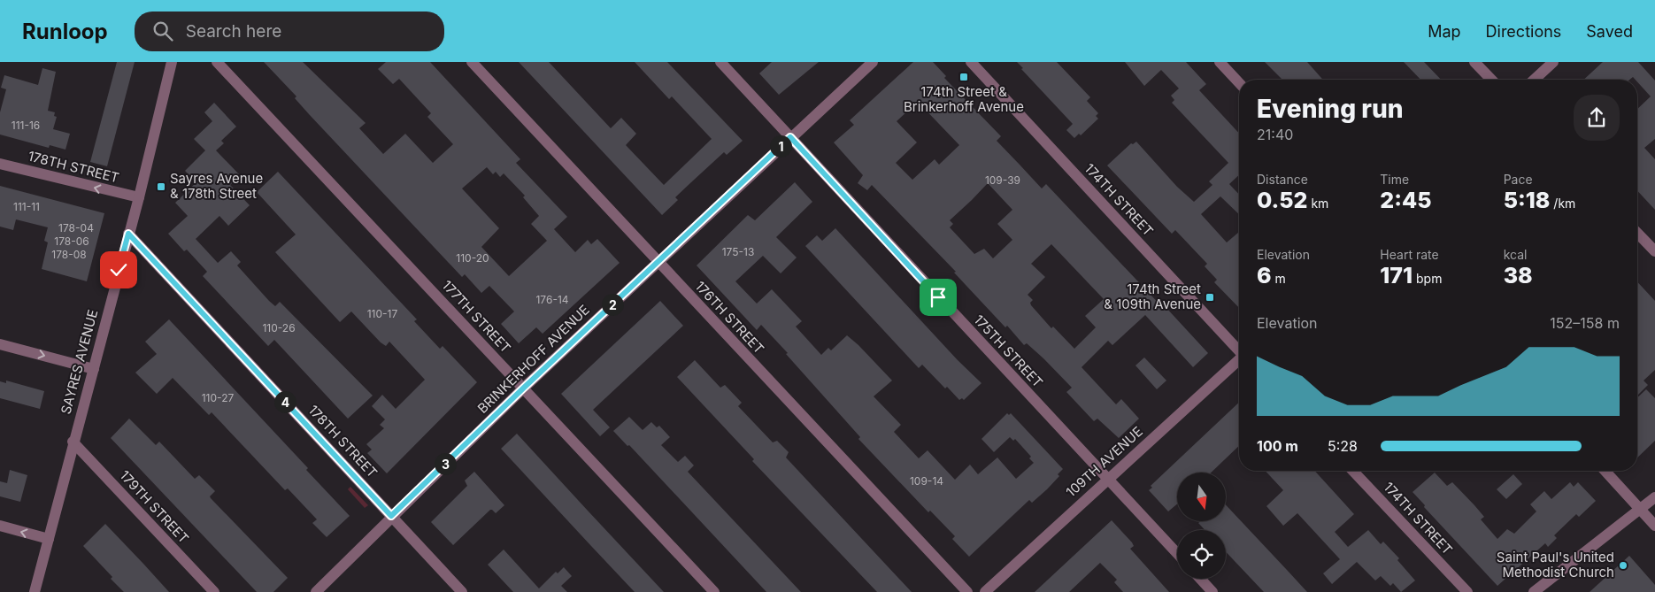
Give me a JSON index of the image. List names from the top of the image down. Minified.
{"streets":{"street":["178TH STREET","174TH STREET","177TH STREET","176TH STREET","175TH STREET","BRINKERHOFF AVENUE","SAYRES AVENUE","109TH AVENUE","179TH STREET"]},"crossings":[["178TH STREET","BRINKERHOFF AVENUE"],["178TH STREET","SAYRES AVENUE"],["177TH STREET","BRINKERHOFF AVENUE"],["176TH STREET","BRINKERHOFF AVENUE"],["175TH STREET","BRINKERHOFF AVENUE"],["175TH STREET","109TH AVENUE"],["SAYRES AVENUE","179TH STREET"]],"places":{"transit":["174th Street & Brinkerhoff Avenue","Sayres Avenue & 178th Street","174th Street & 109th Avenue"],"other":["Saint Paul's United Methodist Church"]},"house_numbers":["111-16","109-39","111-11","178-04","178-06","175-13","178-08","110-20","176-14","110-17","110-26","110-27","109-14"],"north":"bottom","page":{"header":"Runloop","search":"Search here","nav":["Map","Directions","Saved"],"heading":["Evening run","21:40"],"pins":["1","2","4","3"],"stats":[["Distance","0.52 km"],["Time","2:45"],["Pace","5:18 /km"],["Elevation","6 m"],["Heart rate","171 bpm"],["kcal","38"]],"chart":["Elevation","152–158 m"],"list":[{"name":"100 m","note":"5:28"}]}}
